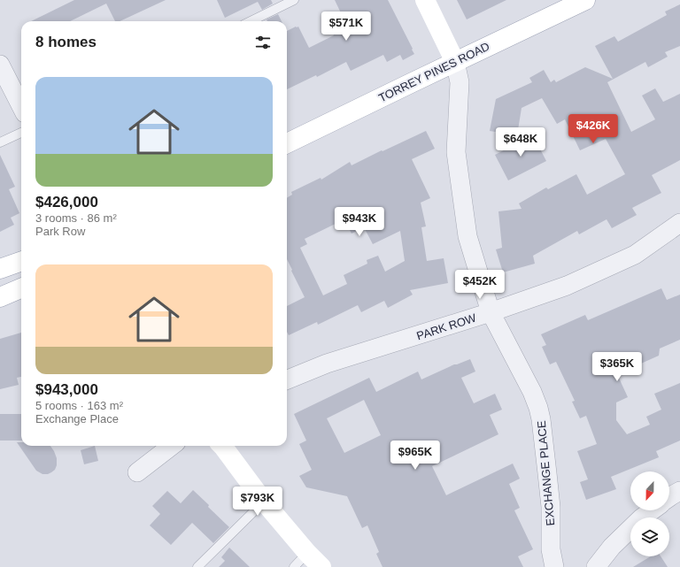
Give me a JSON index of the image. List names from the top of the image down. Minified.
{"streets":{"main road":["TORREY PINES ROAD","EXCHANGE PLACE"],"street":["PARK ROW"]},"crossings":[["TORREY PINES ROAD","EXCHANGE PLACE"],["PARK ROW","EXCHANGE PLACE"]],"north":"bottom","page":{"price":["$571K","$426K","$648K","$943K","$452K","$365K","$965K","$793K"],"heading":"8 homes","list":[{"name":"$426,000","note":"3 rooms · 86 m² · Park Row"},{"name":"$943,000","note":"5 rooms · 163 m² · Exchange Place"}]}}
